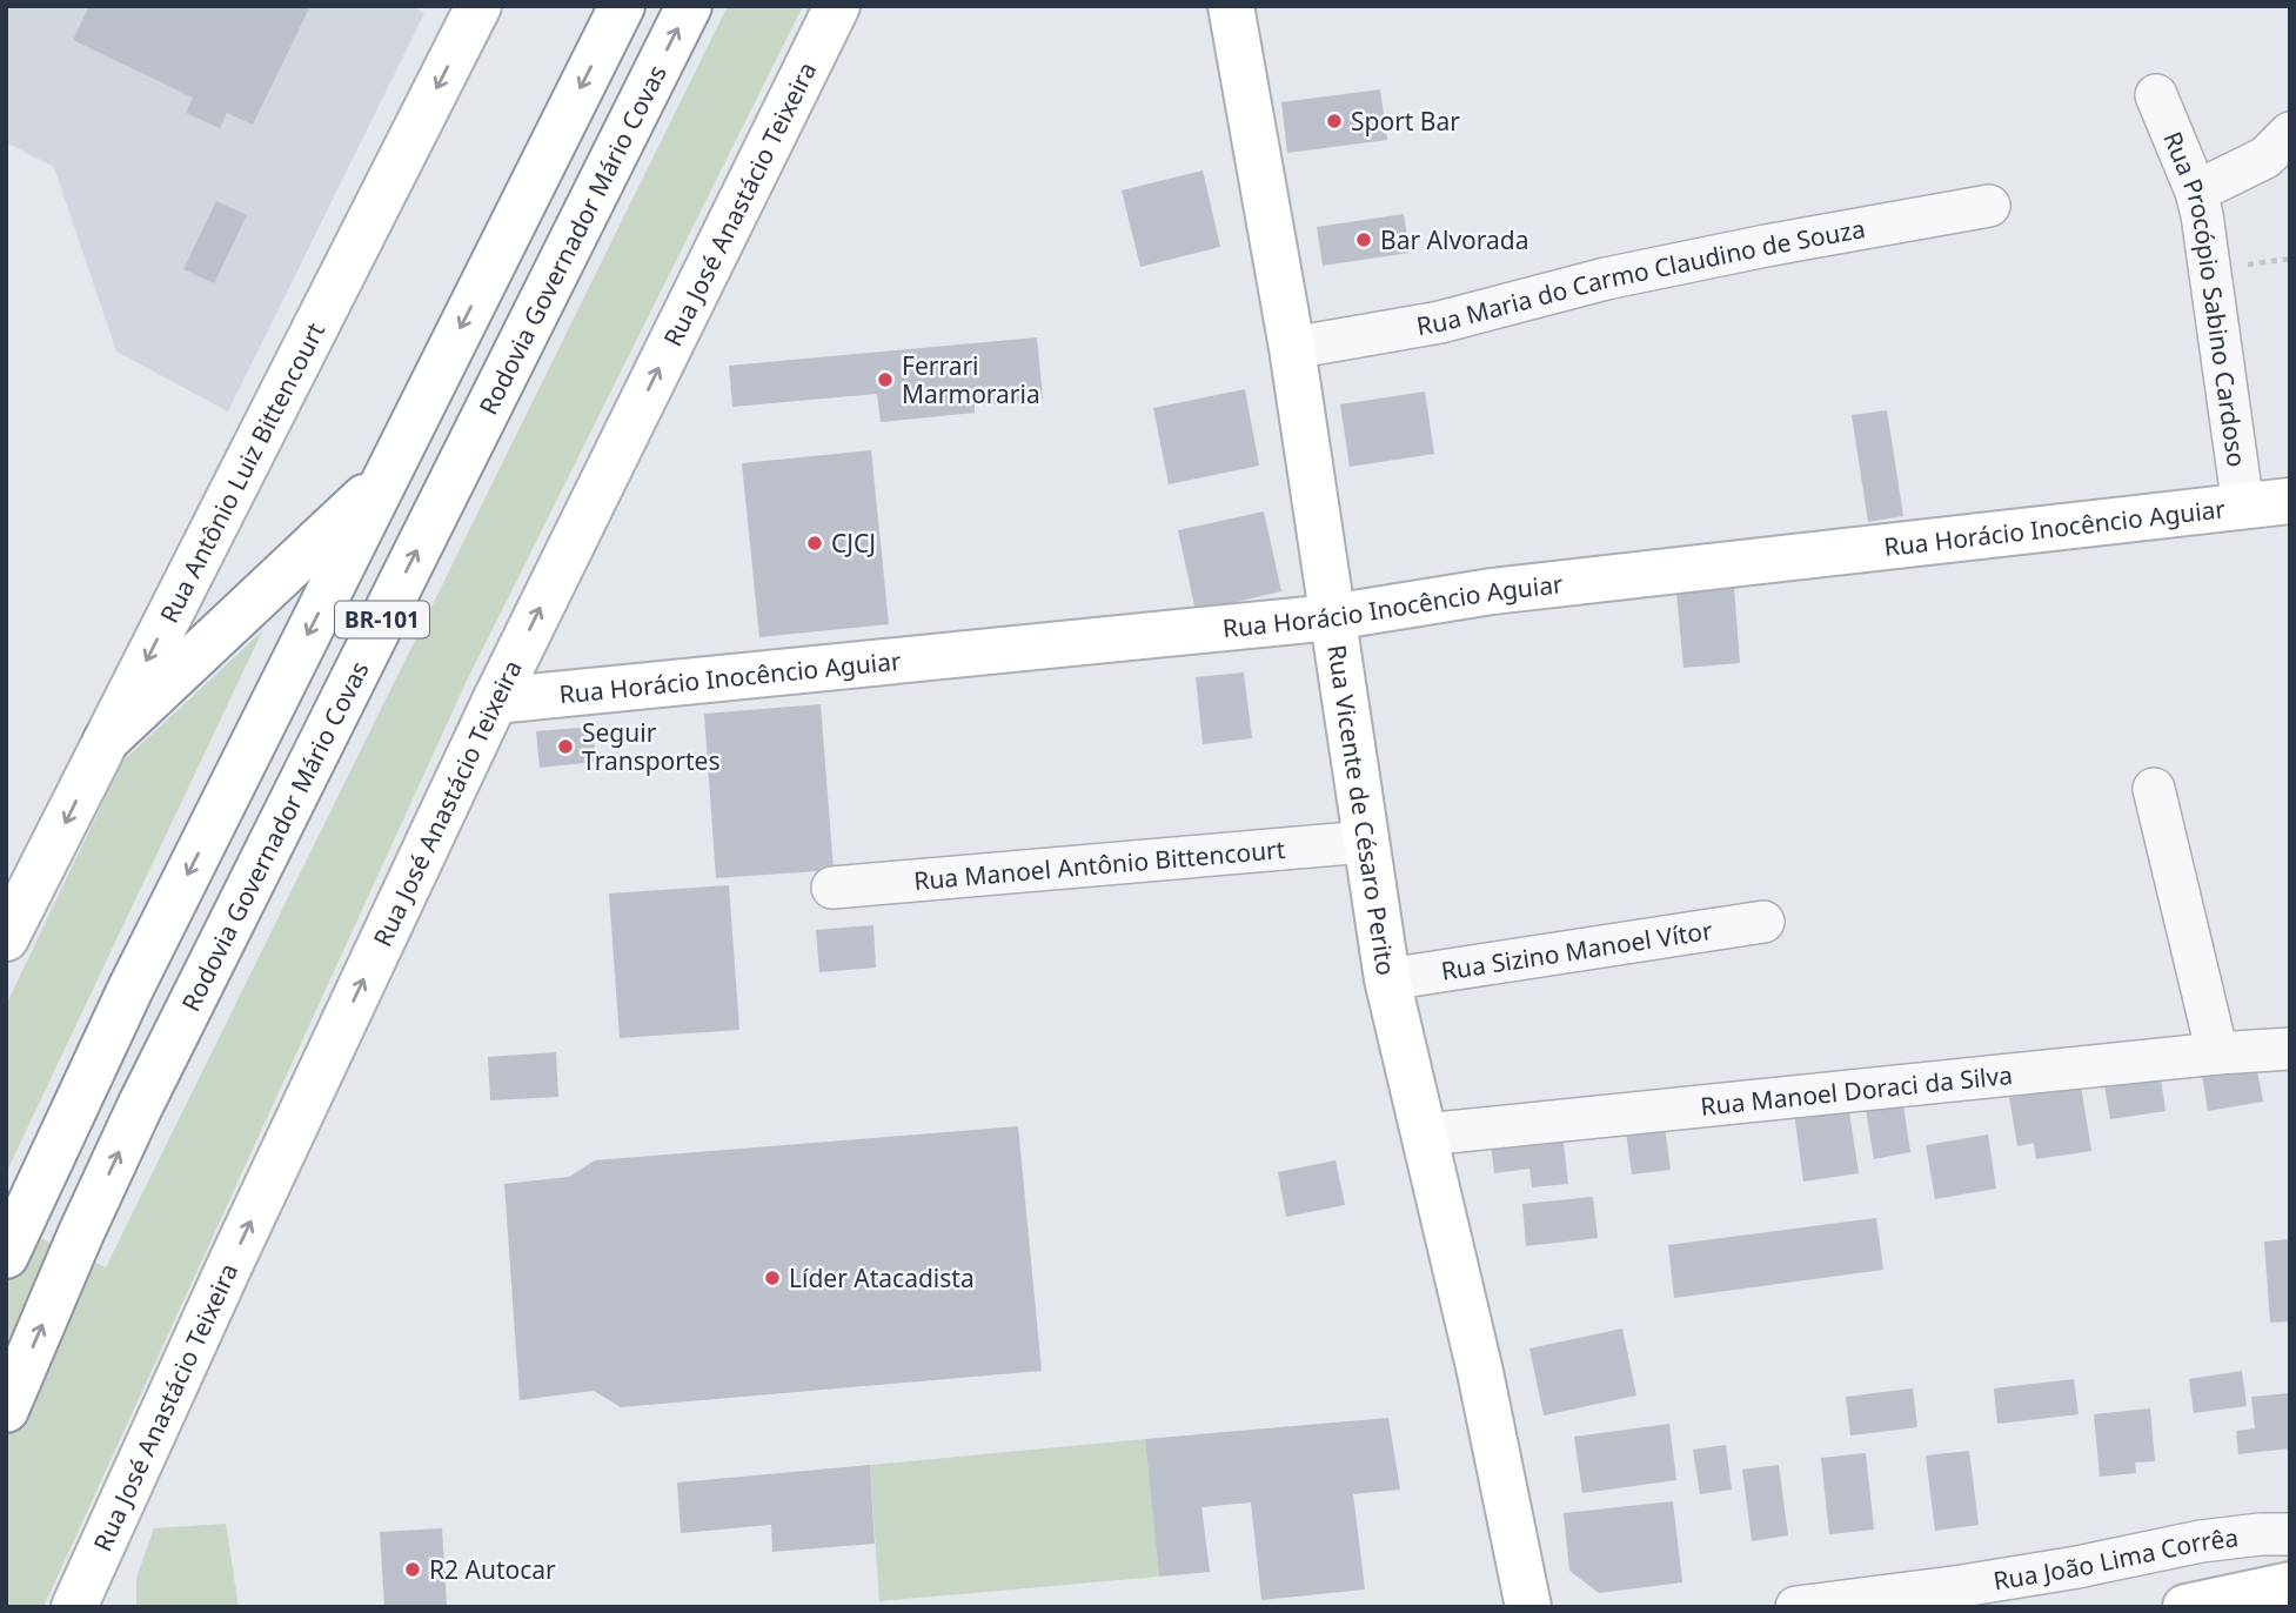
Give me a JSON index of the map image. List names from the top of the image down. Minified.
{"streets":{"main road":["Rua José Anastácio Teixeira","Rodovia Governador Mário Covas","Rua Antônio Luiz Bittencourt","Rua Horácio Inocêncio Aguiar","BR-101","Rua Vicente de Césaro Perito"],"street":["Rua Maria do Carmo Claudino de Souza","Rua Procópio Sabino Cardoso","Rua Manoel Antônio Bittencourt","Rua Sizino Manoel Vítor","Rua Manoel Doraci da Silva","Rua João Lima Corrêa"]},"crossings":[["Rua José Anastácio Teixeira","Rua Horácio Inocêncio Aguiar"],["Rua Maria do Carmo Claudino de Souza","Rua Vicente de Césaro Perito"],["Rua Procópio Sabino Cardoso","Rua Horácio Inocêncio Aguiar"],["Rua Horácio Inocêncio Aguiar","Rua Vicente de Césaro Perito"],["Rua Vicente de Césaro Perito","Rua Manoel Antônio Bittencourt"],["Rua Vicente de Césaro Perito","Rua Sizino Manoel Vítor"],["Rua Vicente de Césaro Perito","Rua Manoel Doraci da Silva"]],"places":["Sport Bar","Bar Alvorada","Ferrari Marmoraria","CJCJ","Seguir Transportes","Líder Atacadista","R2 Autocar"]}
